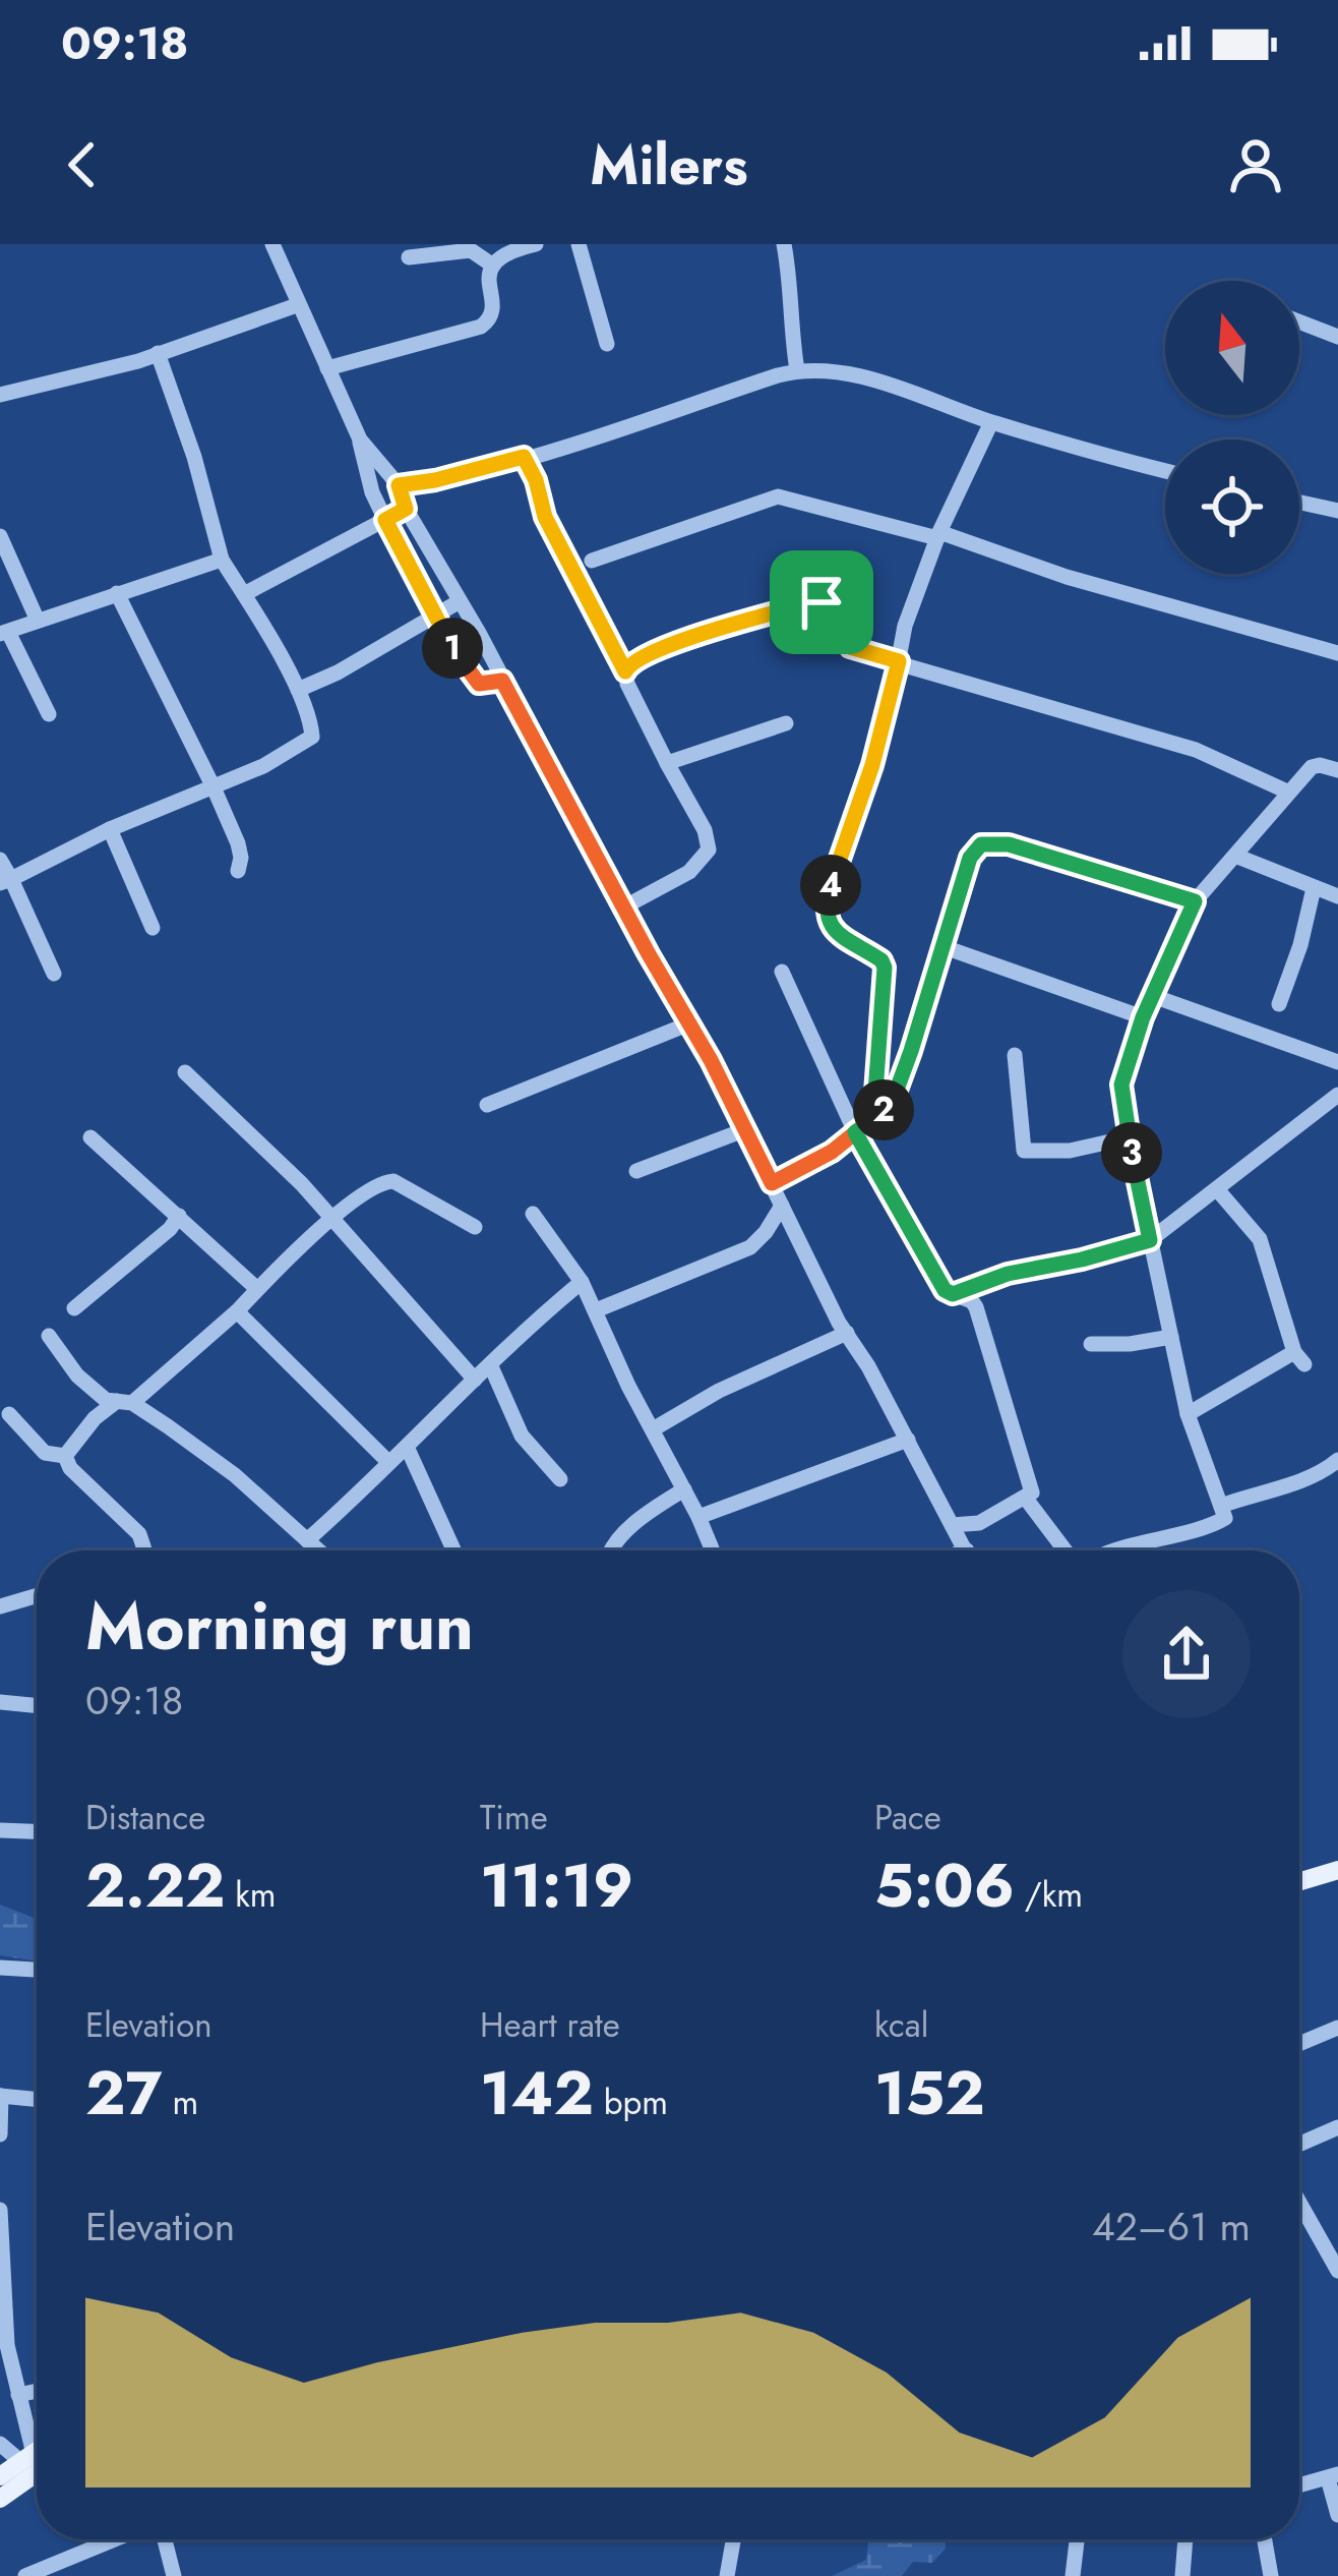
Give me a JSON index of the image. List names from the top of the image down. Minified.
{"north":"top","page":{"status":"09:18","header":"Milers","pins":["1","4","2","3"],"heading":["Morning run","09:18"],"stats":[["Distance","2.22 km"],["Time","11:19"],["Pace","5:06 /km"],["Elevation","27 m"],["Heart rate","142 bpm"],["kcal","152"]],"chart":["Elevation","42–61 m"]}}
